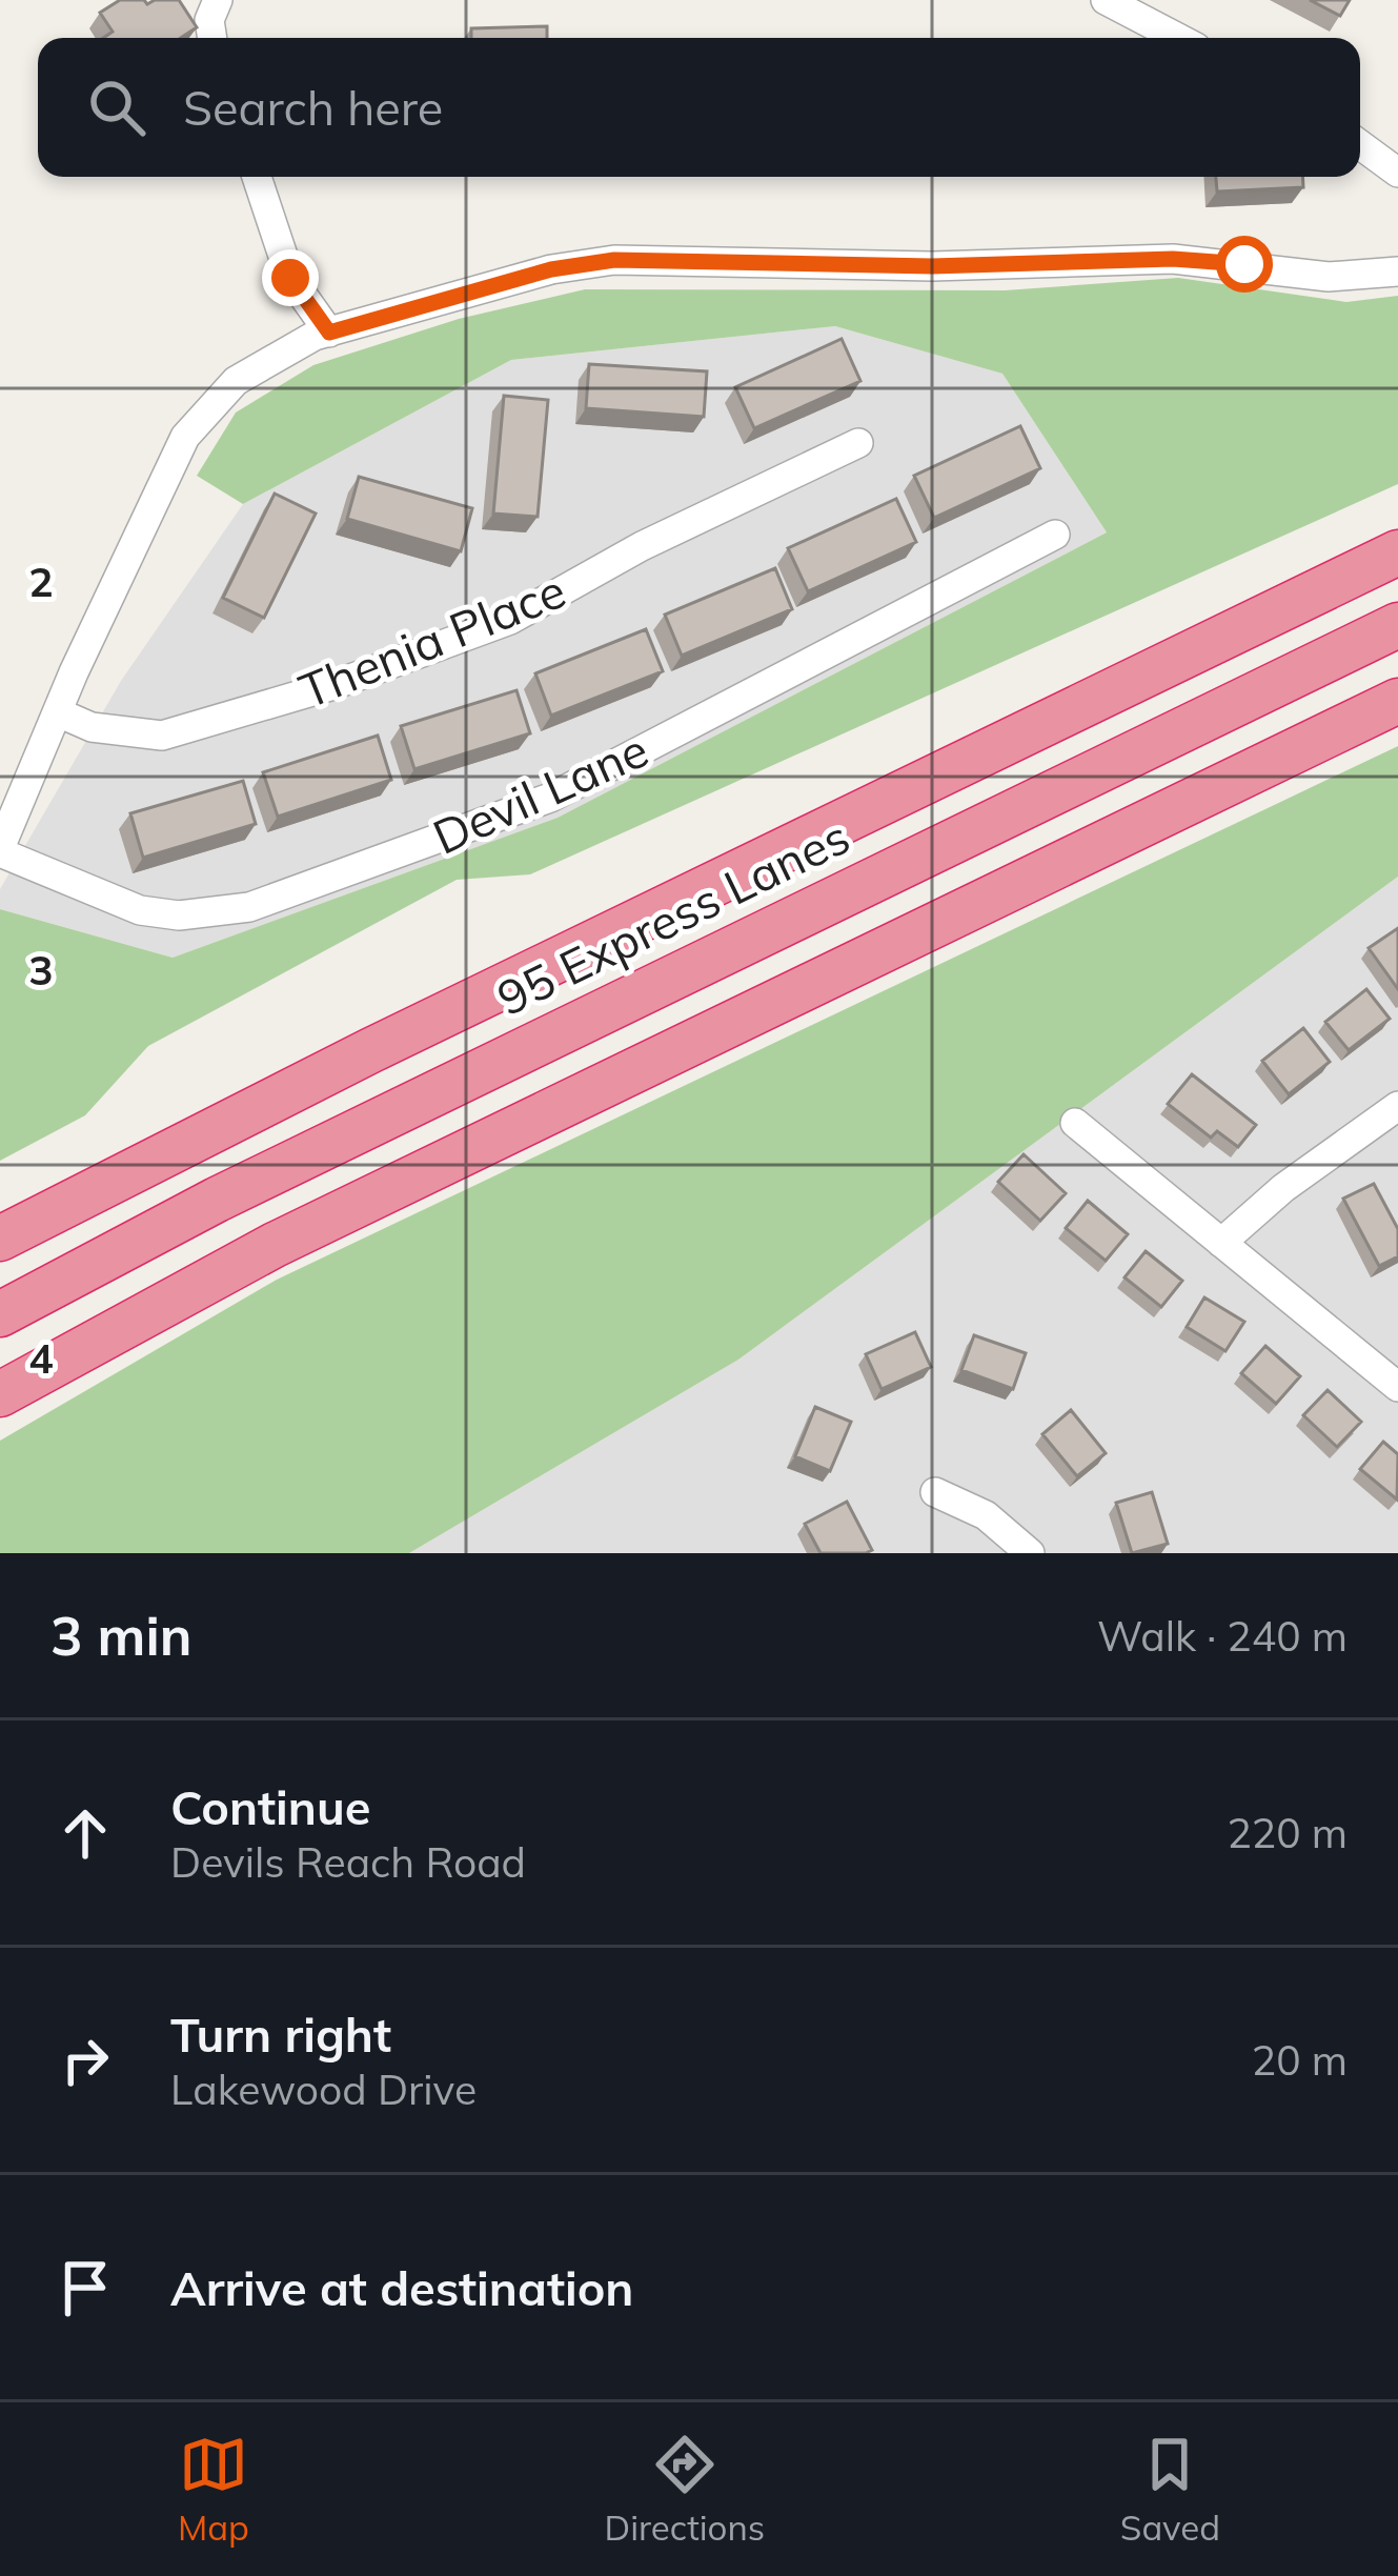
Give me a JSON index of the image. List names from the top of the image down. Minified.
{"streets":{"highway":["95 Express Lanes"],"street":["Thenia Place","Devil Lane"]},"page":{"search":"Search here","heading":["3 min","Walk · 240 m"],"list":[["Continue","Devils Reach Road","220 m"],["Turn right","Lakewood Drive","20 m"],"Arrive at destination"],"nav":["Map","Directions","Saved"]},"grid":{"rows":["2","3","4"]}}
